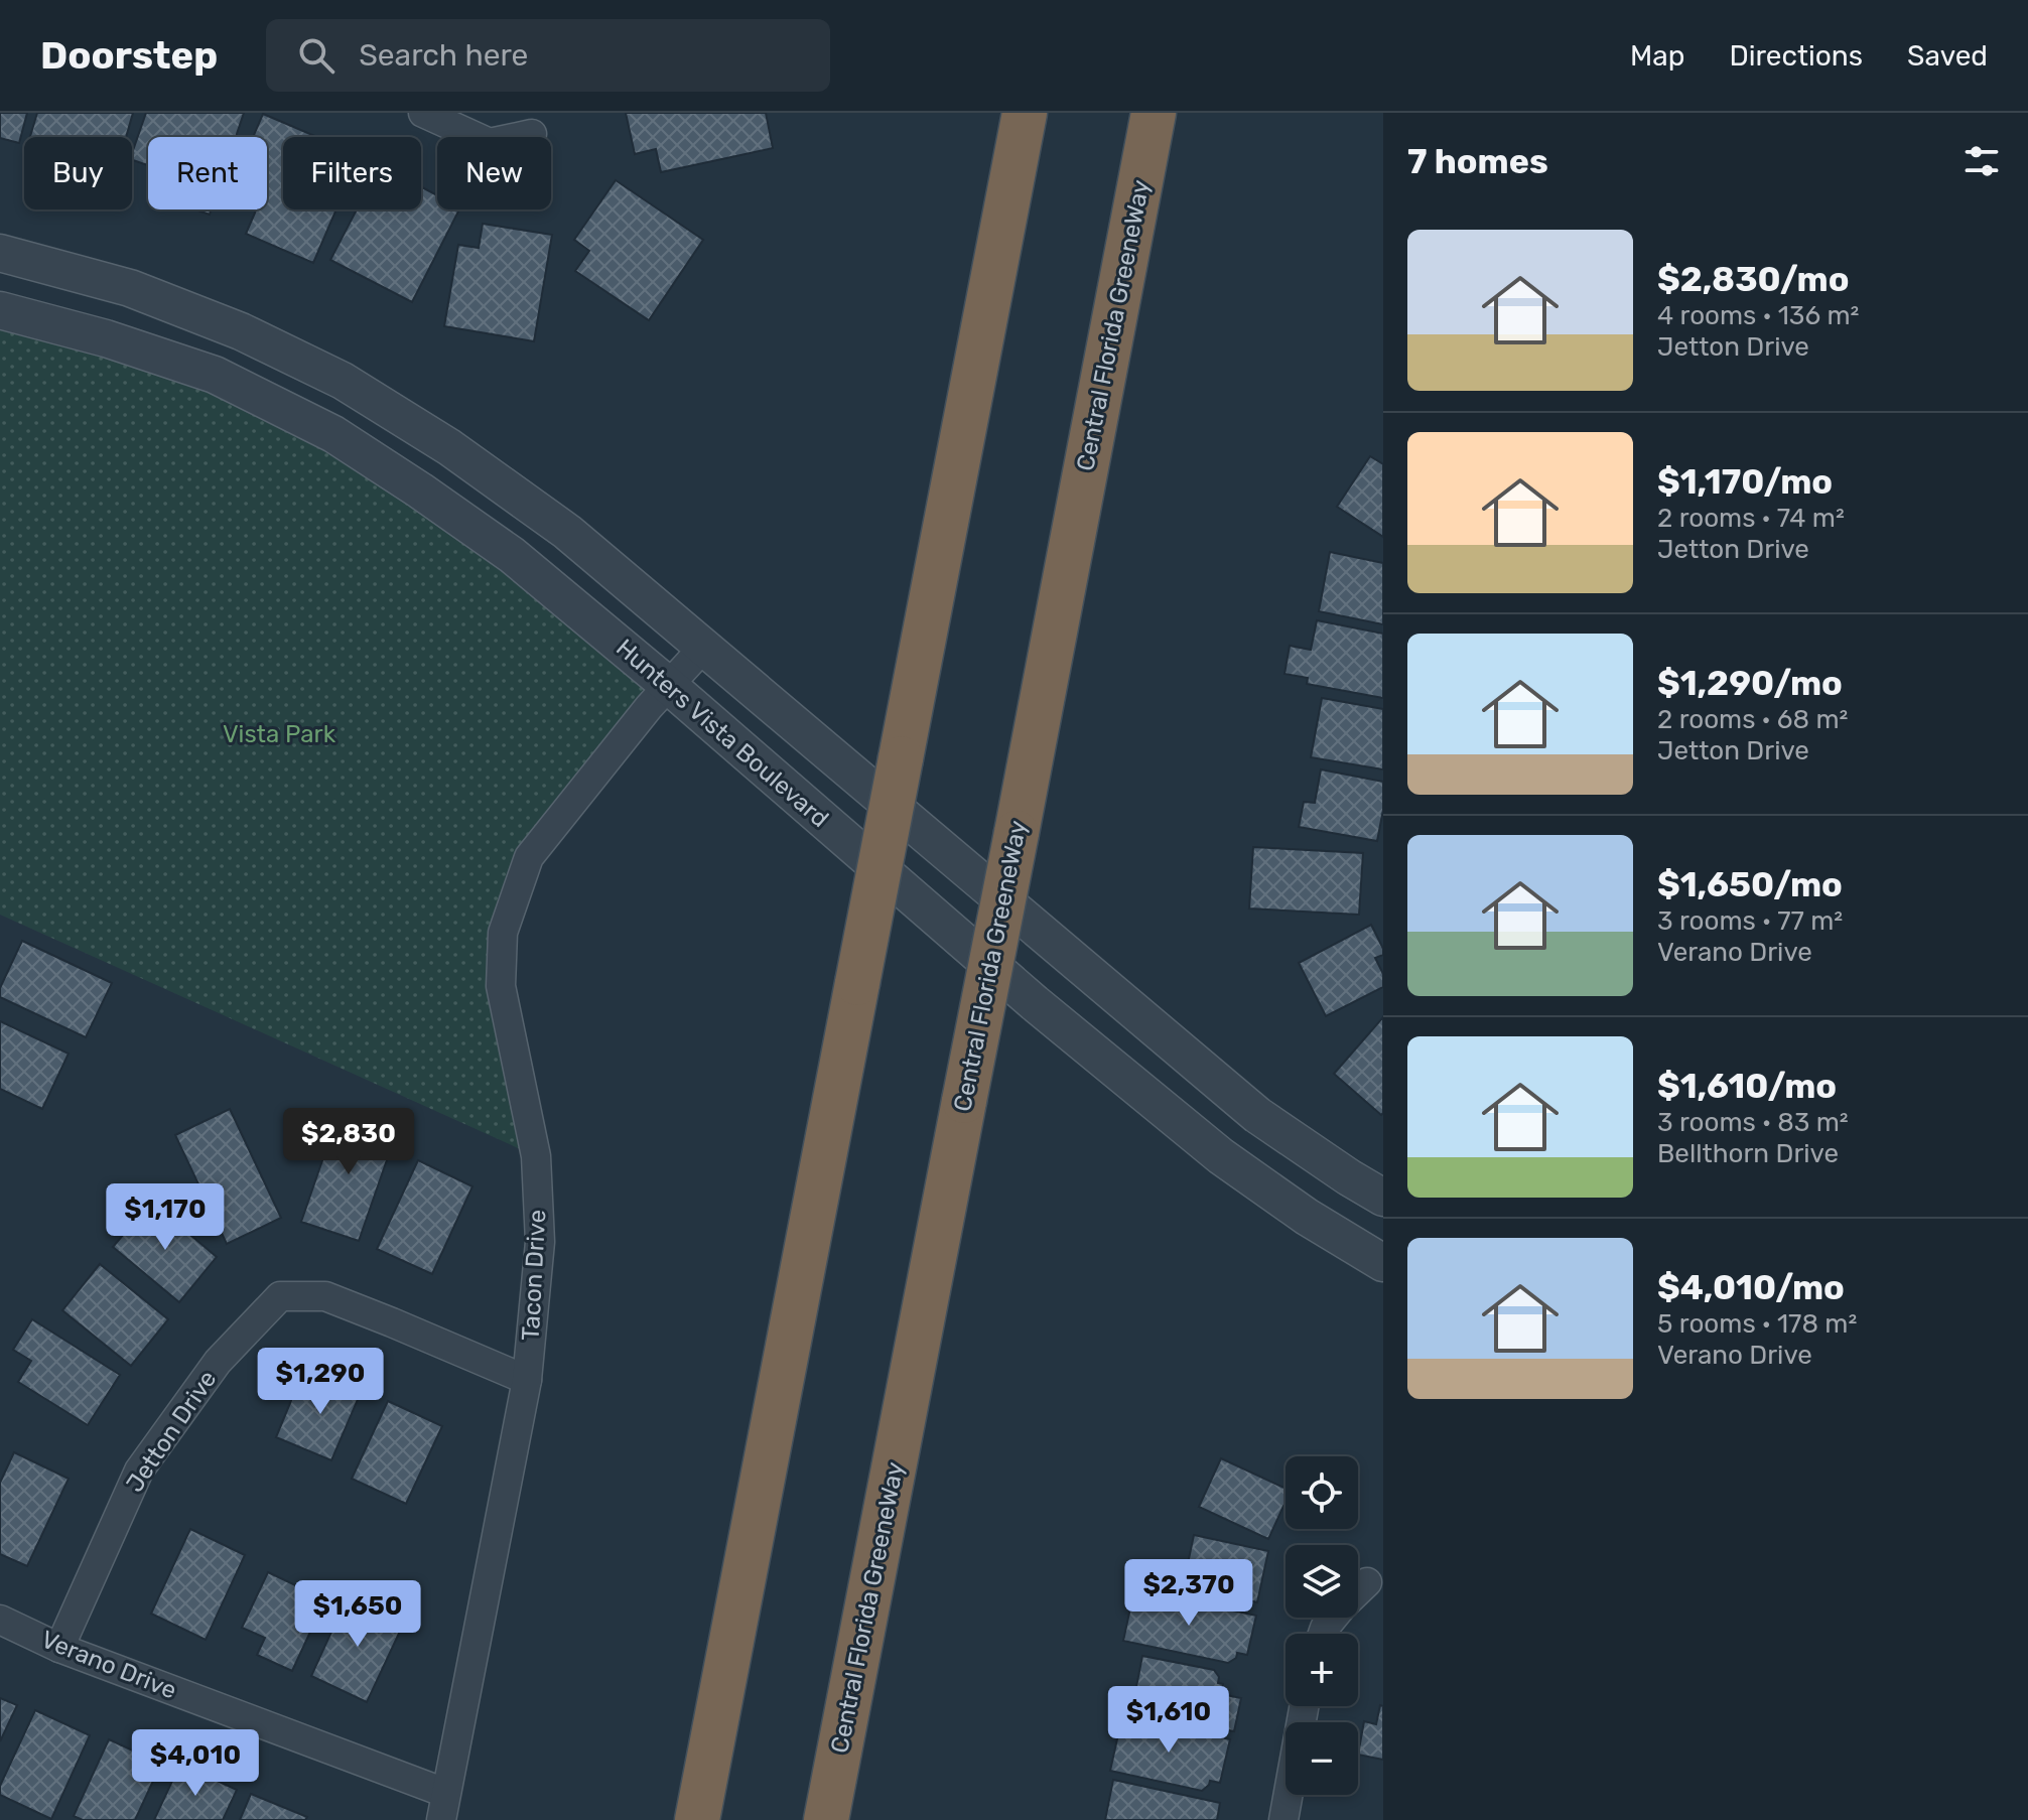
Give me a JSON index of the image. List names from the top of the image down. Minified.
{"streets":{"highway":["Central Florida GreeneWay"],"street":["Hunters Vista Boulevard","Tacon Drive","Jetton Drive","Verano Drive"]},"crossings":[["Hunters Vista Boulevard","Tacon Drive"],["Tacon Drive","Jetton Drive"],["Tacon Drive","Verano Drive"],["Jetton Drive","Verano Drive"]],"parks":["Vista Park"],"page":{"header":"Doorstep","search":"Search here","nav":["Map","Directions","Saved"],"heading":"7 homes","chip":["Buy","Rent","Filters","New"],"list":[{"name":"$2,830/mo","note":"4 rooms · 136 m² · Jetton Drive"},{"name":"$1,170/mo","note":"2 rooms · 74 m² · Jetton Drive"},{"name":"$1,290/mo","note":"2 rooms · 68 m² · Jetton Drive"},{"name":"$1,650/mo","note":"3 rooms · 77 m² · Verano Drive"},{"name":"$1,610/mo","note":"3 rooms · 83 m² · Bellthorn Drive"},{"name":"$4,010/mo","note":"5 rooms · 178 m² · Verano Drive"}],"price":["$2,830","$1,170","$1,290","$2,370","$1,650","$1,610","$4,010"],"map_buttons":["+","−"]}}
